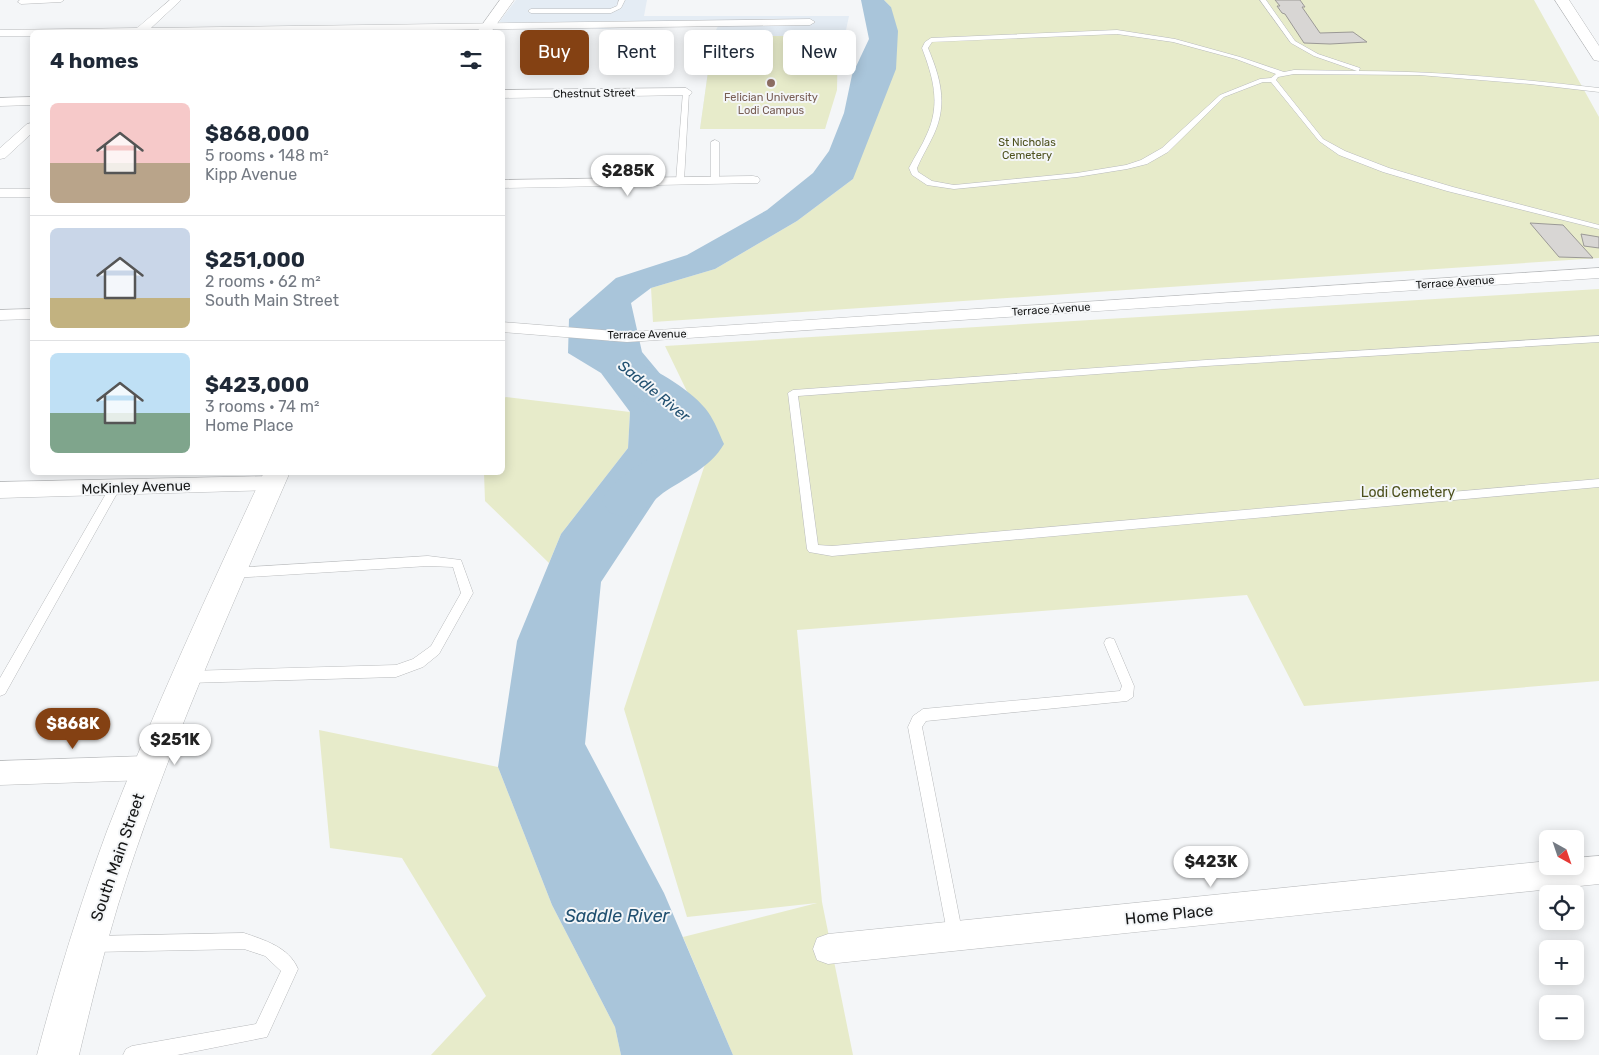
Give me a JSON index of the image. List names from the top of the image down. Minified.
{"streets":{"street":["Chestnut Street","Terrace Avenue","McKinley Avenue","South Main Street","Home Place"]},"crossings":[["McKinley Avenue","South Main Street"]],"water":["Saddle River"],"parks":["St Nicholas Cemetery","Lodi Cemetery"],"places":["Felician University Lodi Campus"],"north":"bottom right","page":{"chip":["Buy","Rent","Filters","New"],"heading":"4 homes","list":[{"name":"$868,000","note":"5 rooms · 148 m² · Kipp Avenue"},{"name":"$251,000","note":"2 rooms · 62 m² · South Main Street"},{"name":"$423,000","note":"3 rooms · 74 m² · Home Place"}],"price":["$285K","$868K","$251K","$423K"],"map_buttons":["+","−"]}}
